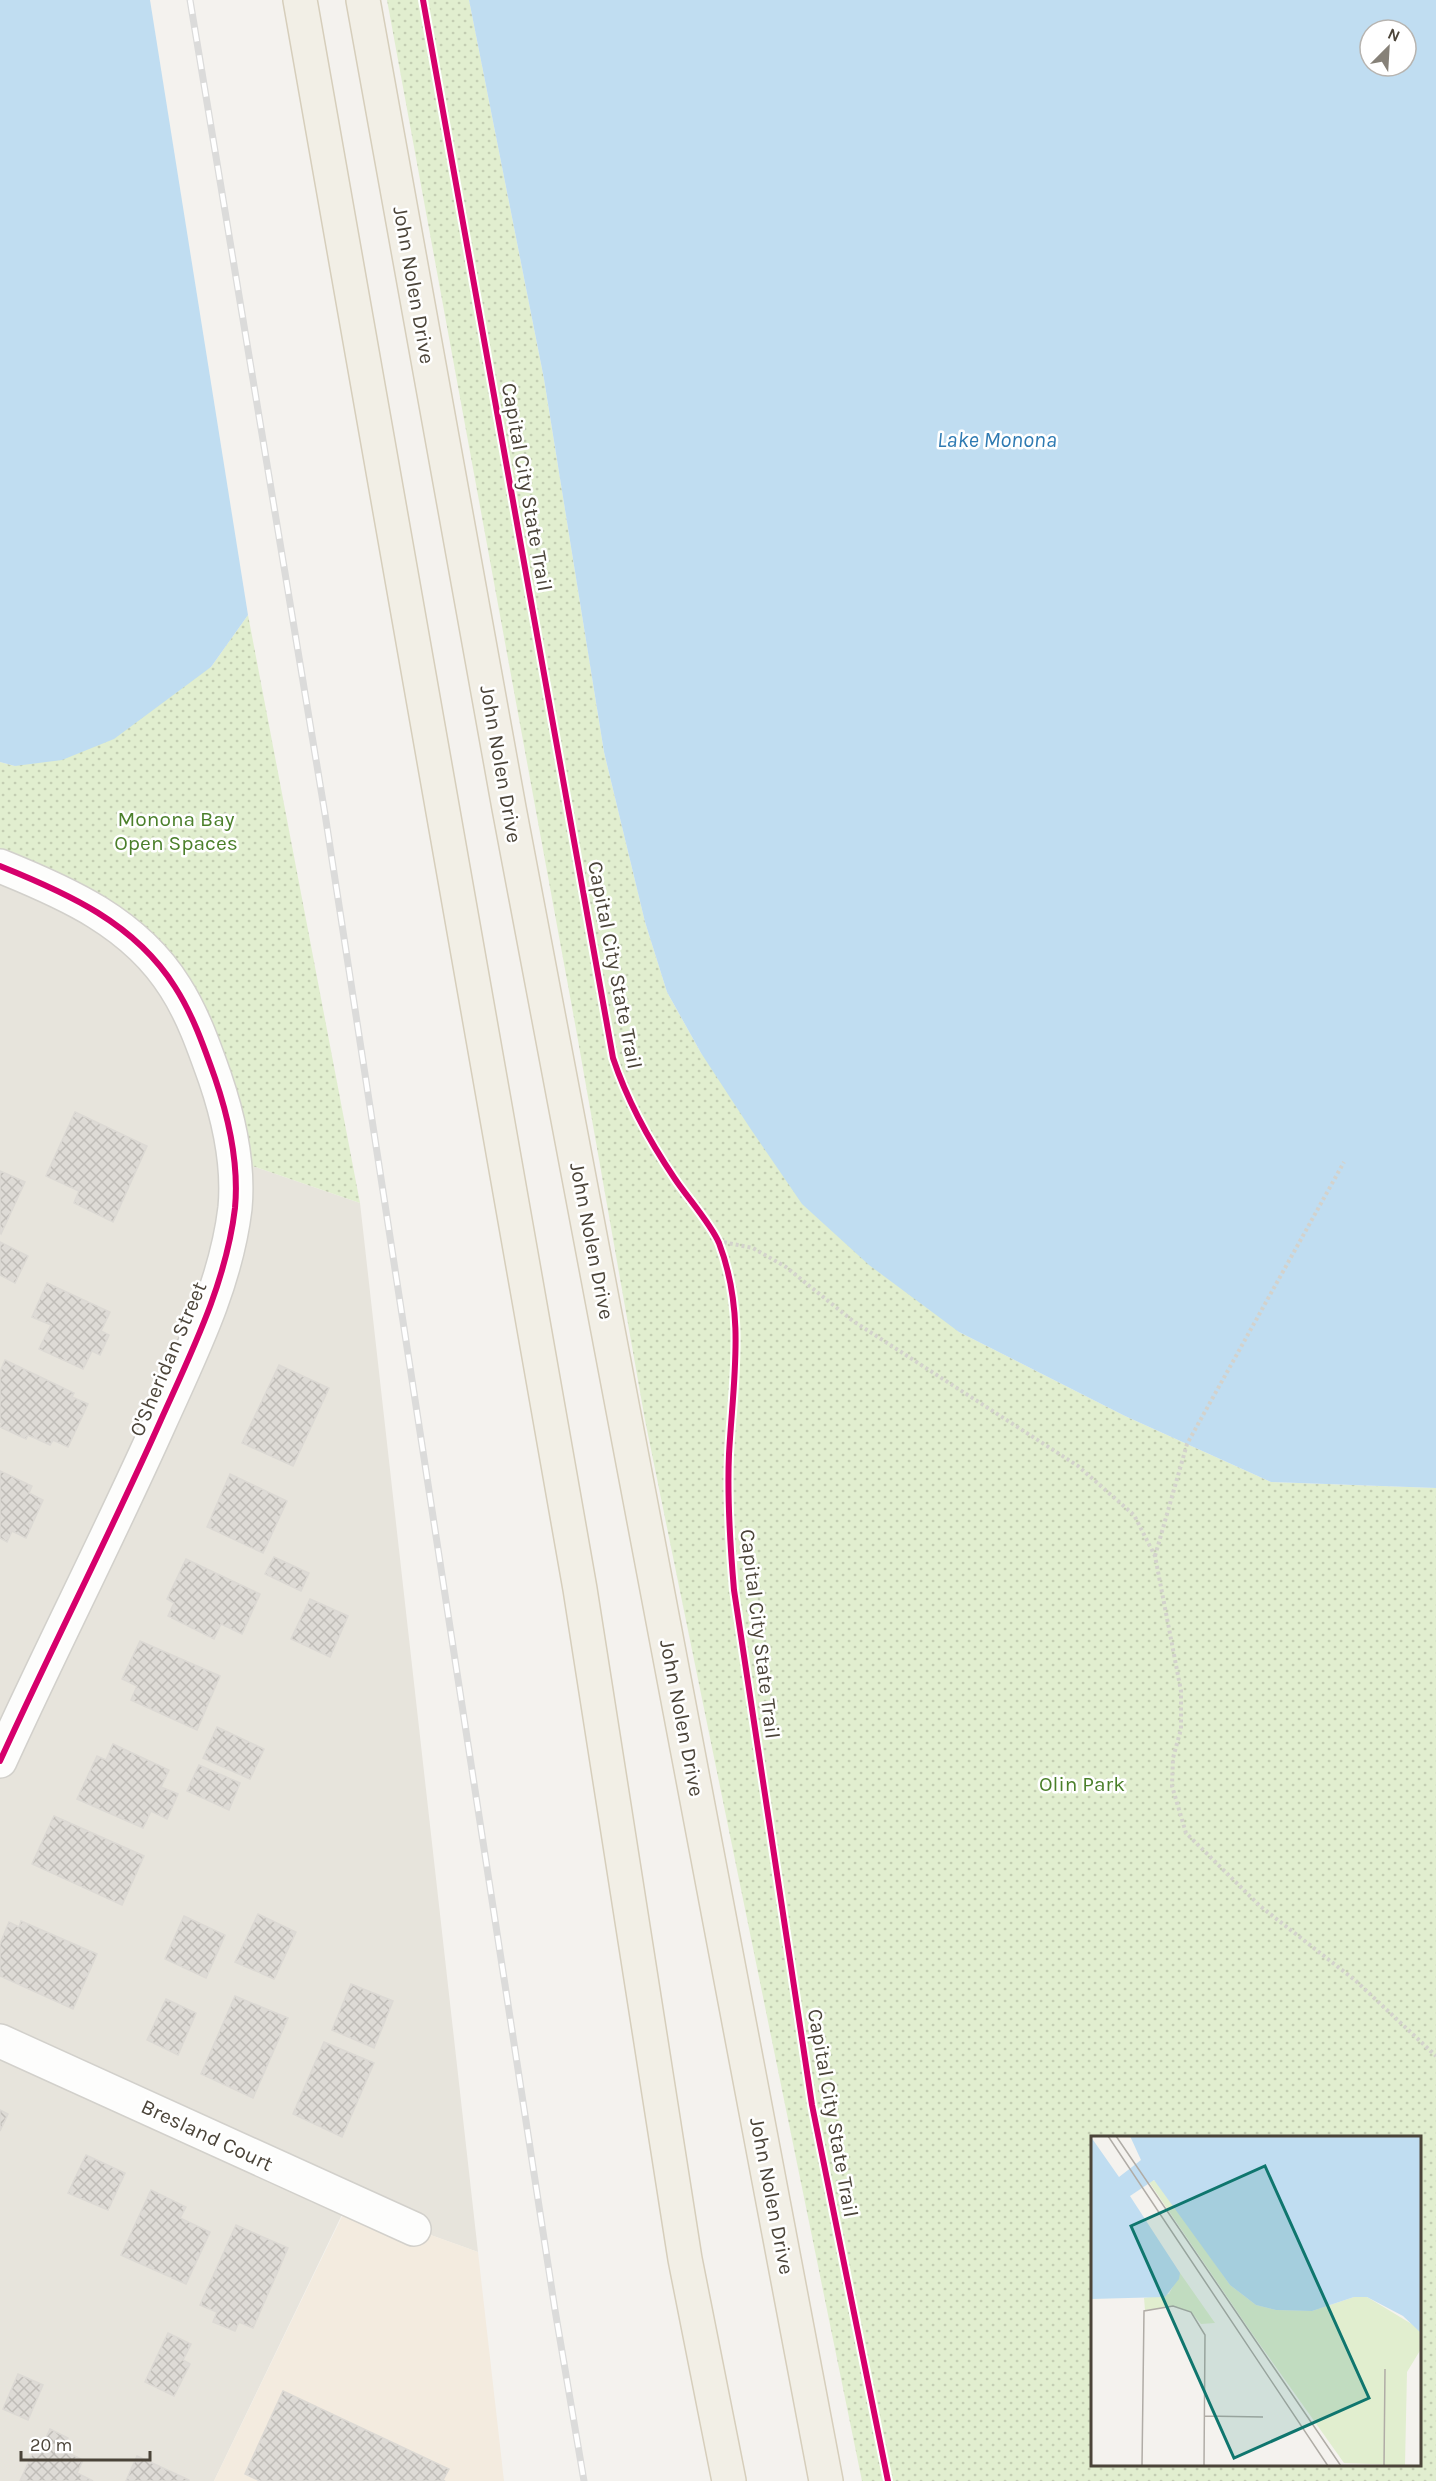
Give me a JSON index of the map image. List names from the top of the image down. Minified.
{"streets":{"main road":["John Nolen Drive"],"street":["O'Sheridan Street","Bresland Court"],"cycle path":["Capital City State Trail"]},"water":["Lake Monona"],"parks":["Monona Bay Open Spaces","Olin Park"],"scale_bar":"20 m","north":"top right"}
